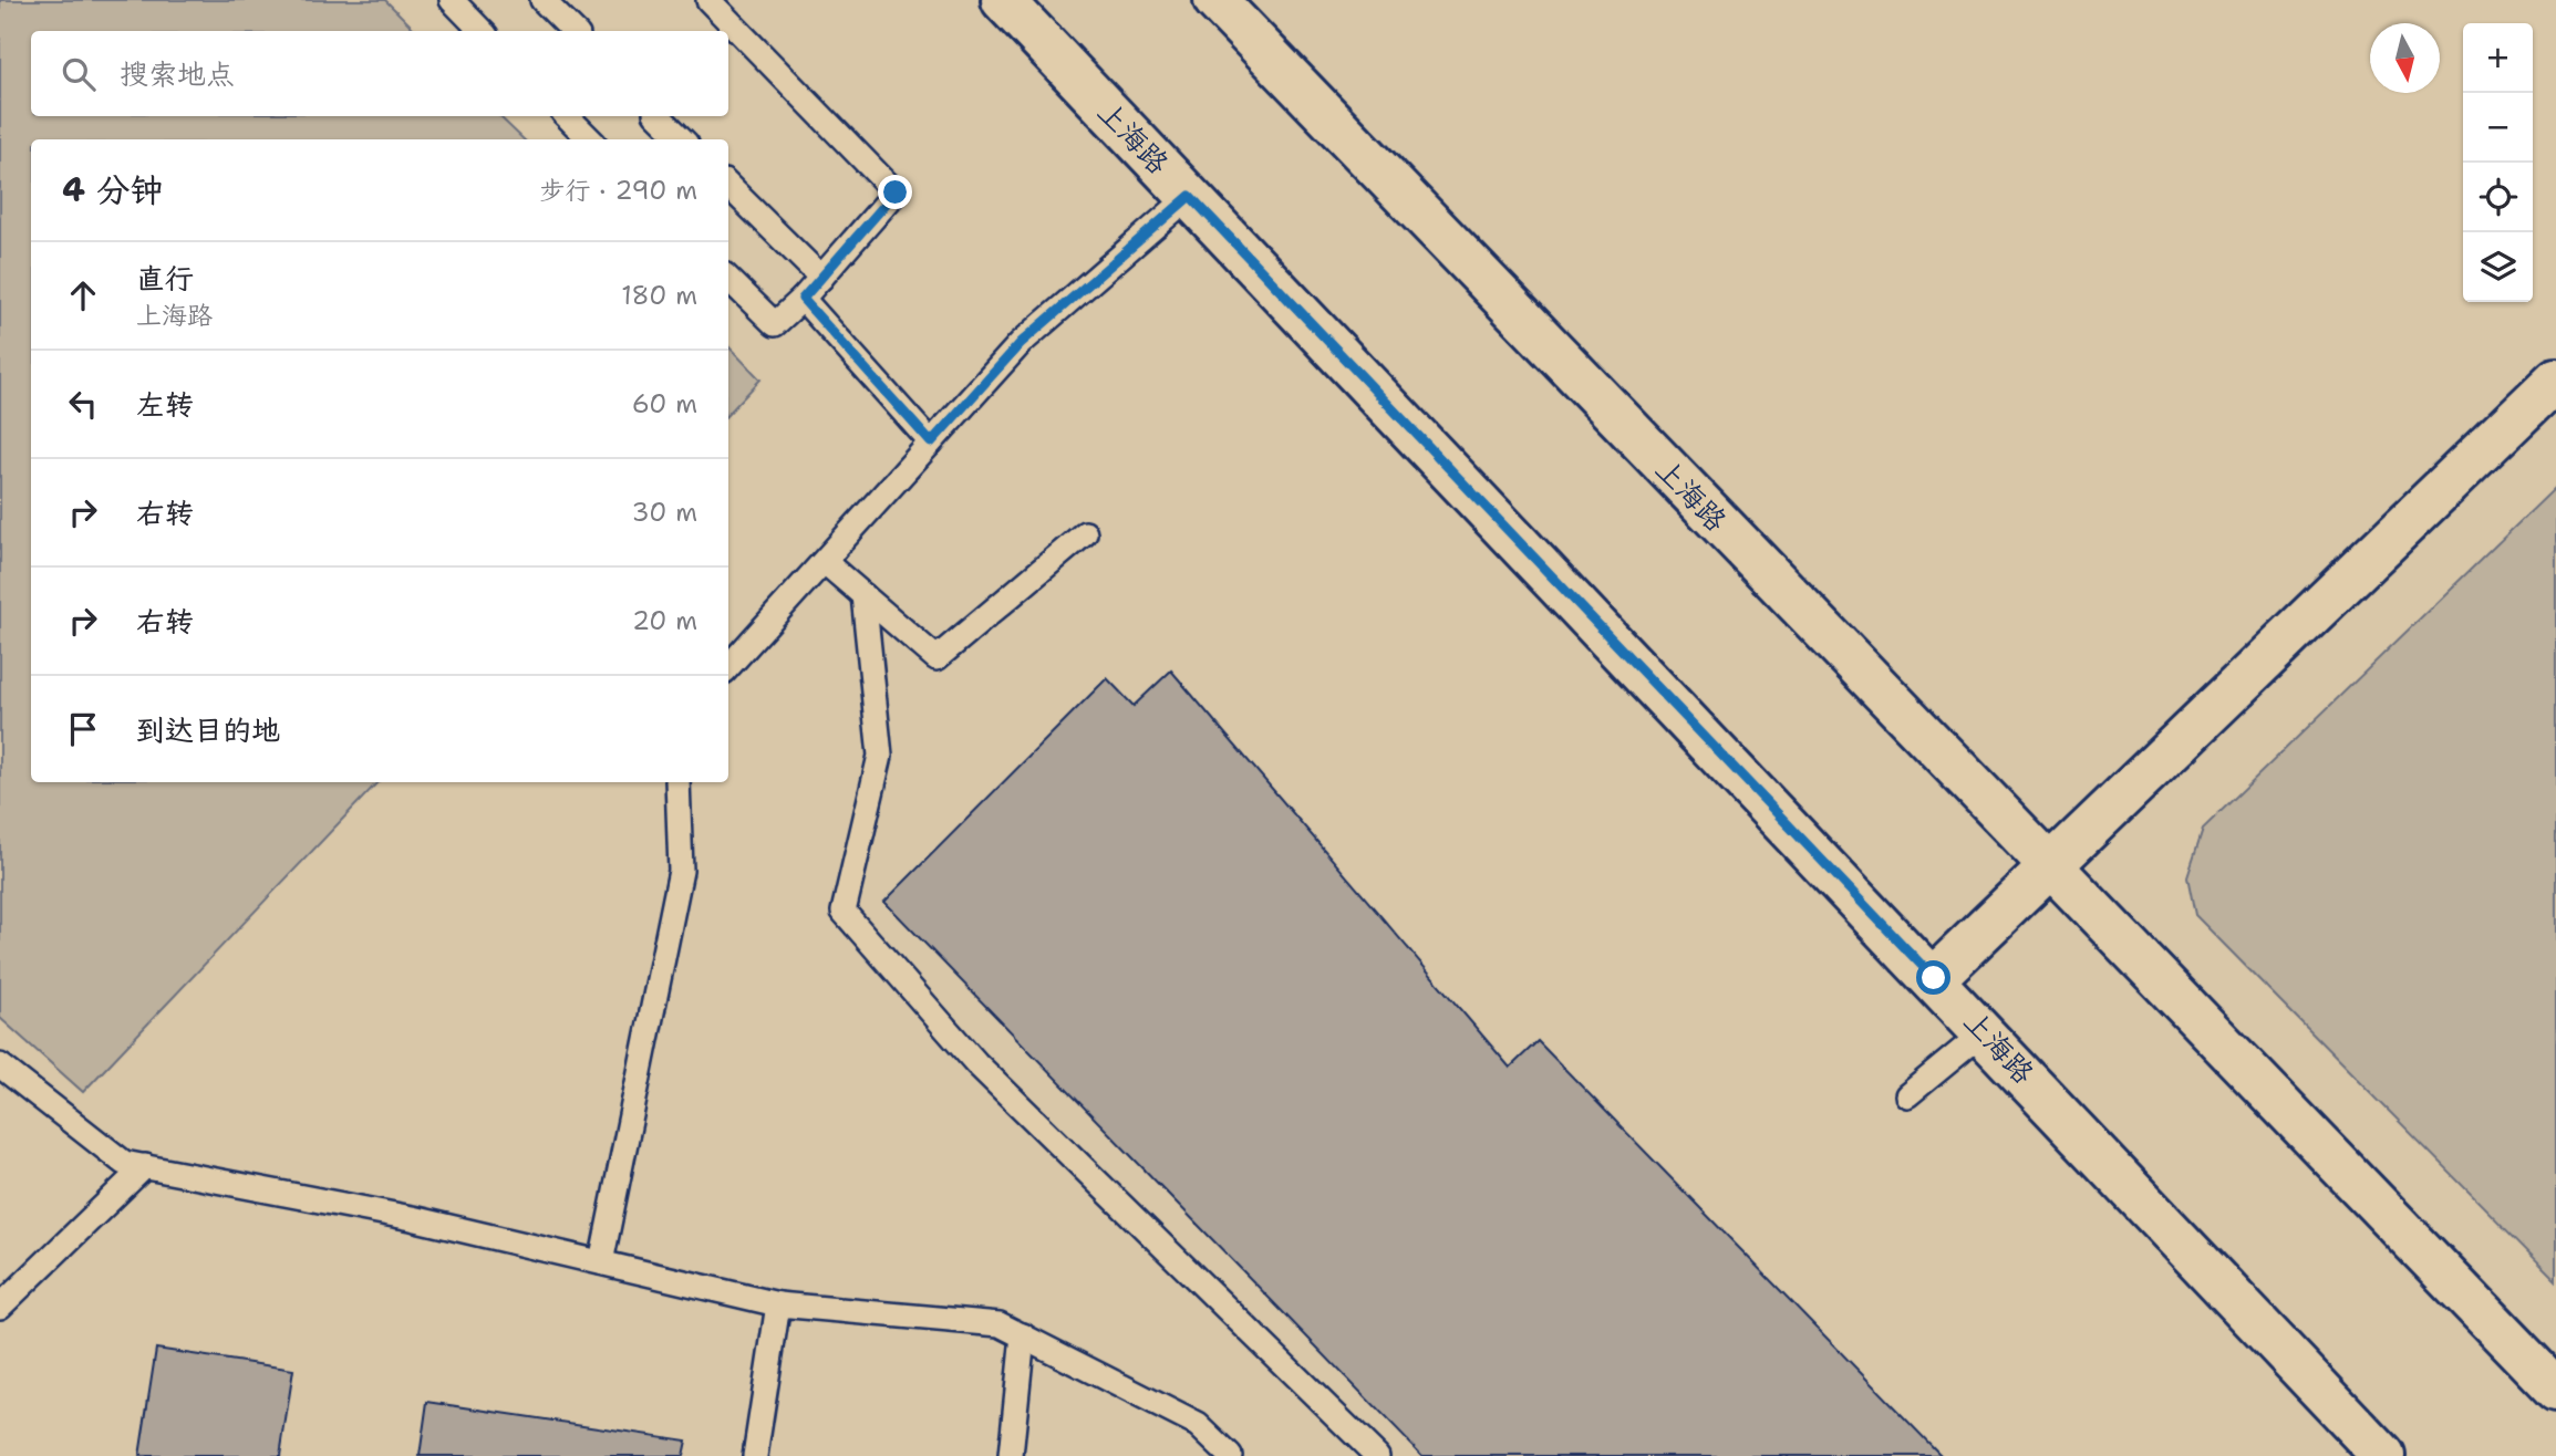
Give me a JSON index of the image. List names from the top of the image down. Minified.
{"streets":{"street":["上海路"]},"north":"bottom","page":{"map_buttons":["+","−"],"search":"搜索地点","heading":["4 分钟","步行 · 290 m"],"list":[["直行","上海路","180 m"],["左转","60 m"],["右转","30 m"],["右转","20 m"],"到达目的地"]}}
